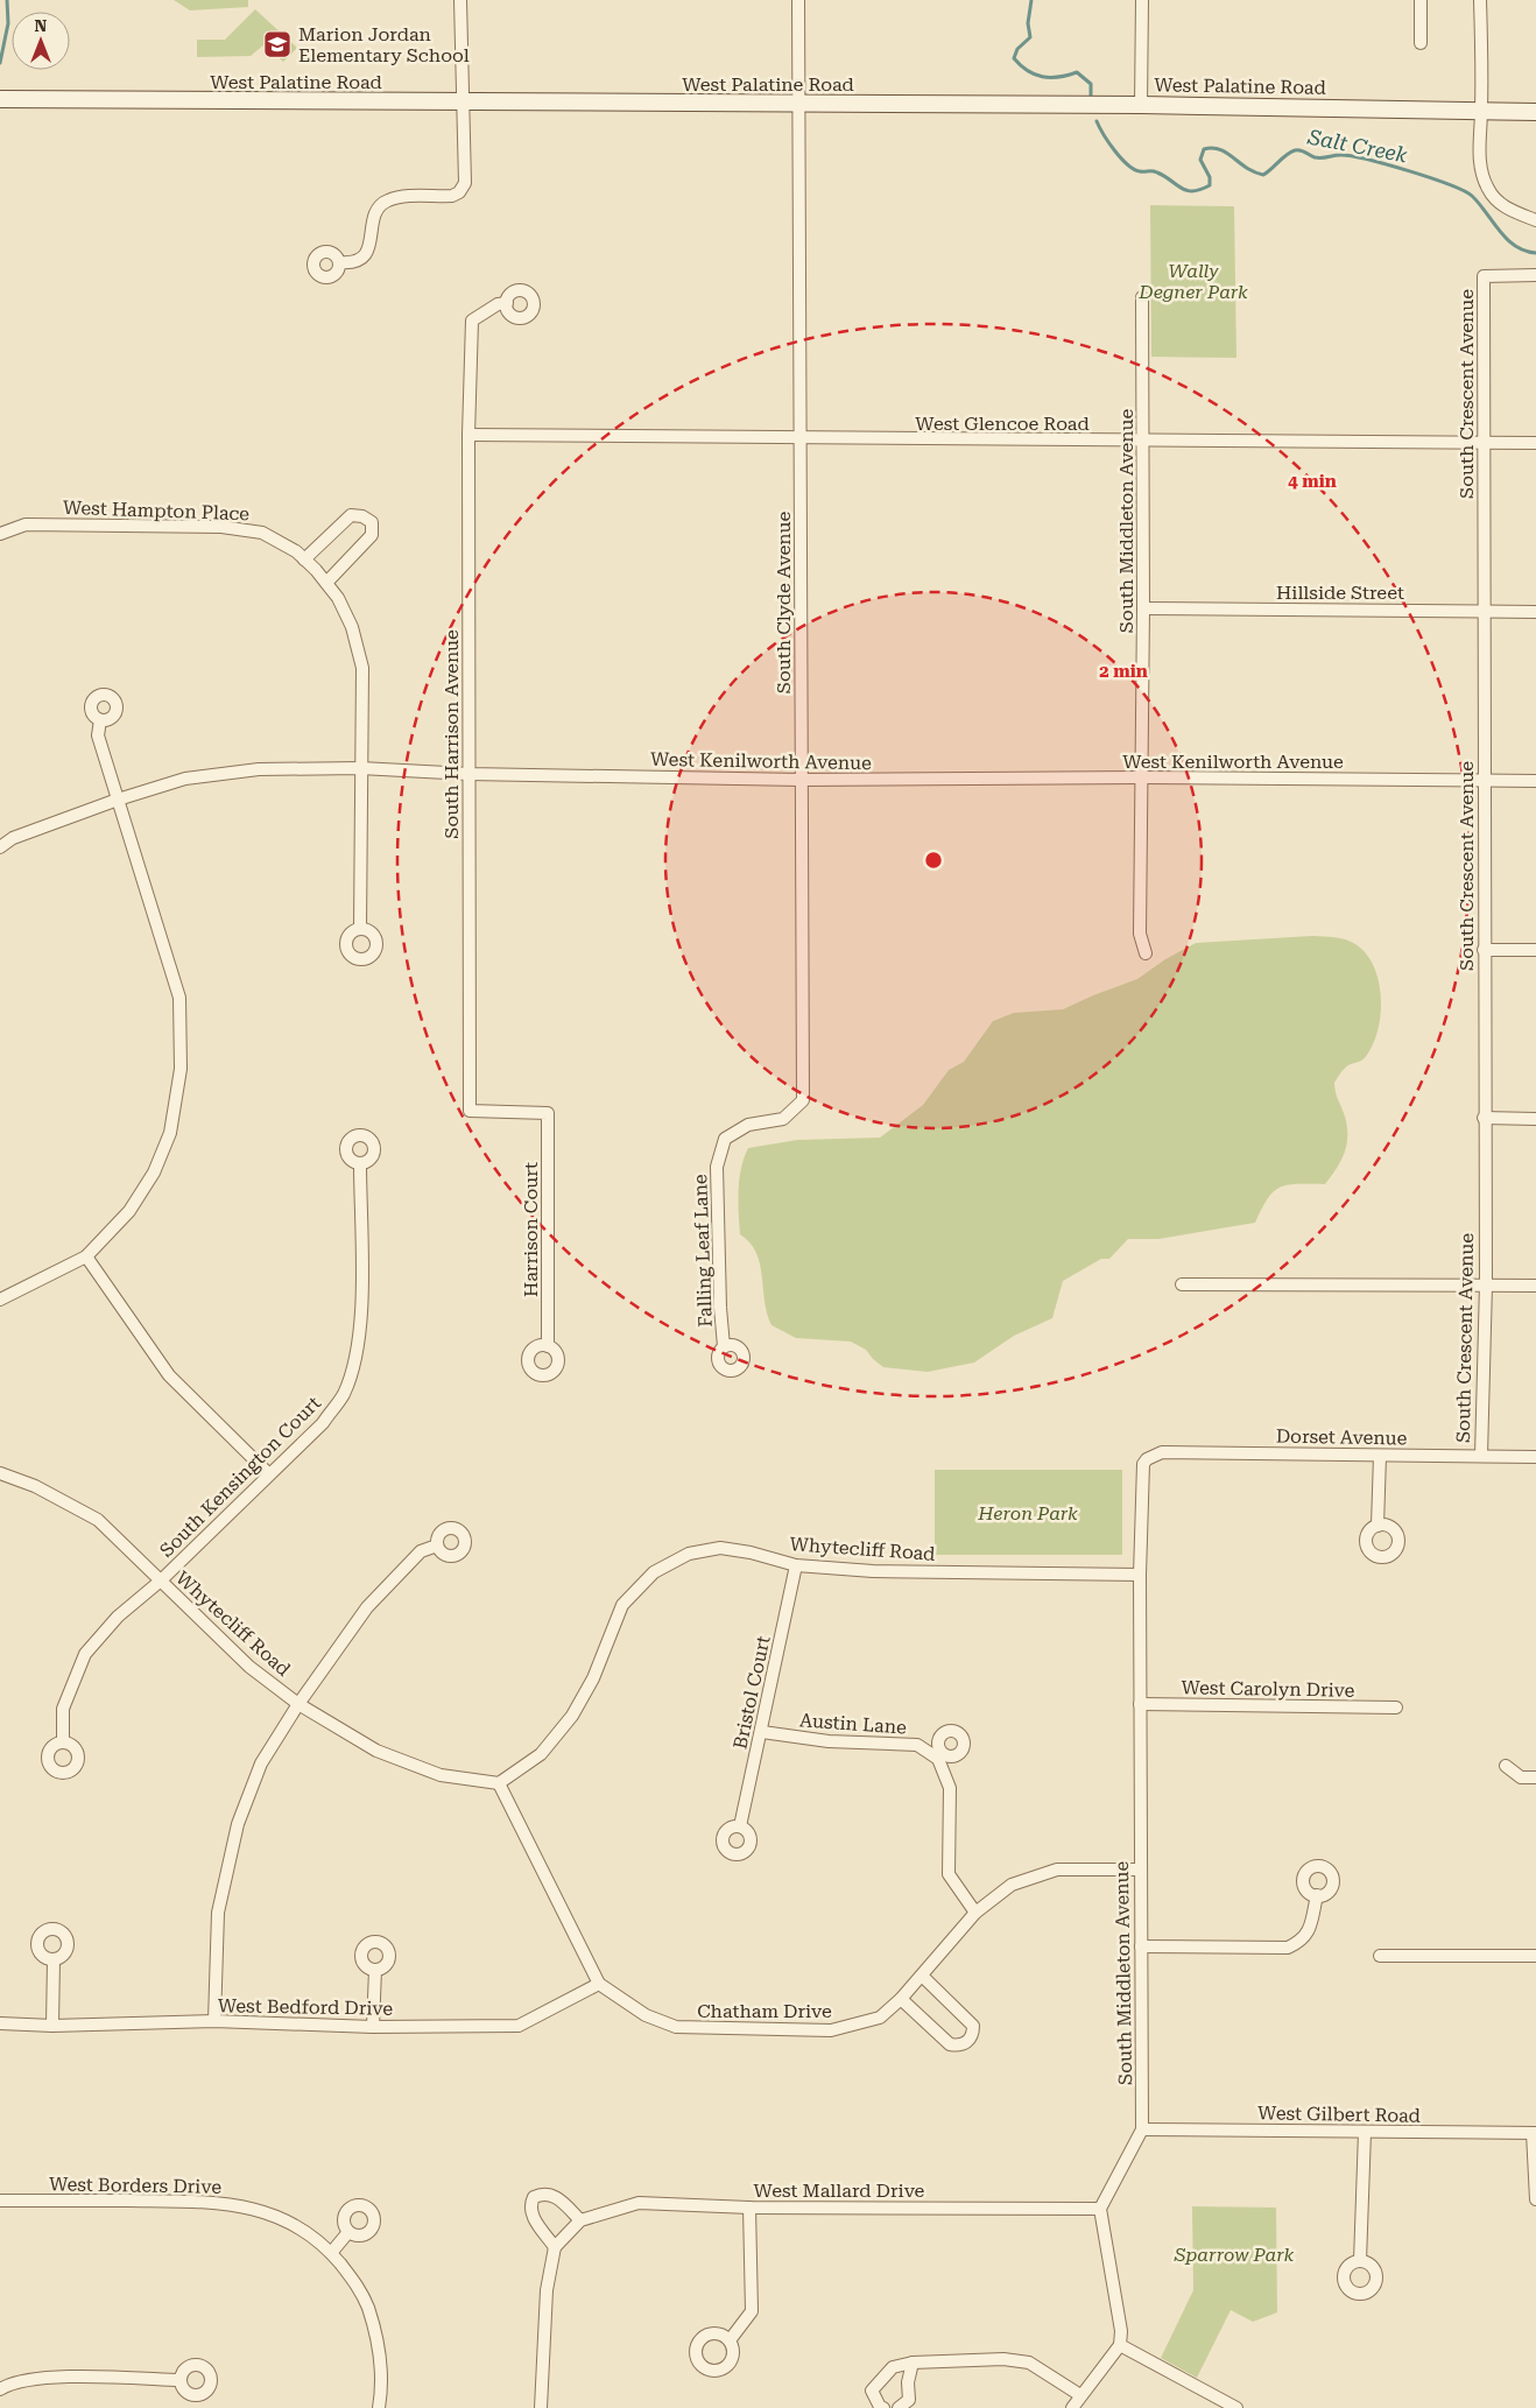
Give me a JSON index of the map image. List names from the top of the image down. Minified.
{"streets":{"main road":["West Palatine Road"],"street":["South Crescent Avenue","West Glencoe Road","West Hampton Place","South Middleton Avenue","Hillside Street","South Clyde Avenue","South Harrison Avenue","West Kenilworth Avenue","Harrison Court","Falling Leaf Lane","Dorset Avenue","South Kensington Court","Whytecliff Road","West Carolyn Drive","Bristol Court","Austin Lane","West Bedford Drive","Chatham Drive","West Gilbert Road","West Borders Drive","West Mallard Drive"]},"crossings":[["West Palatine Road","South Clyde Avenue"],["South Crescent Avenue","West Glencoe Road"],["South Crescent Avenue","Hillside Street"],["South Crescent Avenue","West Kenilworth Avenue"],["South Crescent Avenue","Dorset Avenue"],["West Glencoe Road","South Middleton Avenue"],["West Glencoe Road","South Clyde Avenue"],["West Glencoe Road","South Harrison Avenue"],["West Hampton Place","West Kenilworth Avenue"],["South Middleton Avenue","Hillside Street"],["South Middleton Avenue","West Kenilworth Avenue"],["South Middleton Avenue","Dorset Avenue"],["South Middleton Avenue","Whytecliff Road"],["South Middleton Avenue","West Carolyn Drive"],["South Middleton Avenue","Chatham Drive"],["South Middleton Avenue","West Gilbert Road"],["South Middleton Avenue","West Mallard Drive"],["South Clyde Avenue","West Kenilworth Avenue"],["South Clyde Avenue","Falling Leaf Lane"],["South Harrison Avenue","West Kenilworth Avenue"],["South Harrison Avenue","Harrison Court"],["South Kensington Court","Whytecliff Road"],["Whytecliff Road","Bristol Court"],["Whytecliff Road","Chatham Drive"],["Bristol Court","Austin Lane"],["Austin Lane","Chatham Drive"],["West Bedford Drive","Chatham Drive"]],"water":["Salt Creek"],"parks":["Wally Degner Park","Heron Park","Sparrow Park"],"places":{"school or university":["Marion Jordan Elementary School"]},"north":"top","rings":["4 min","2 min"]}
